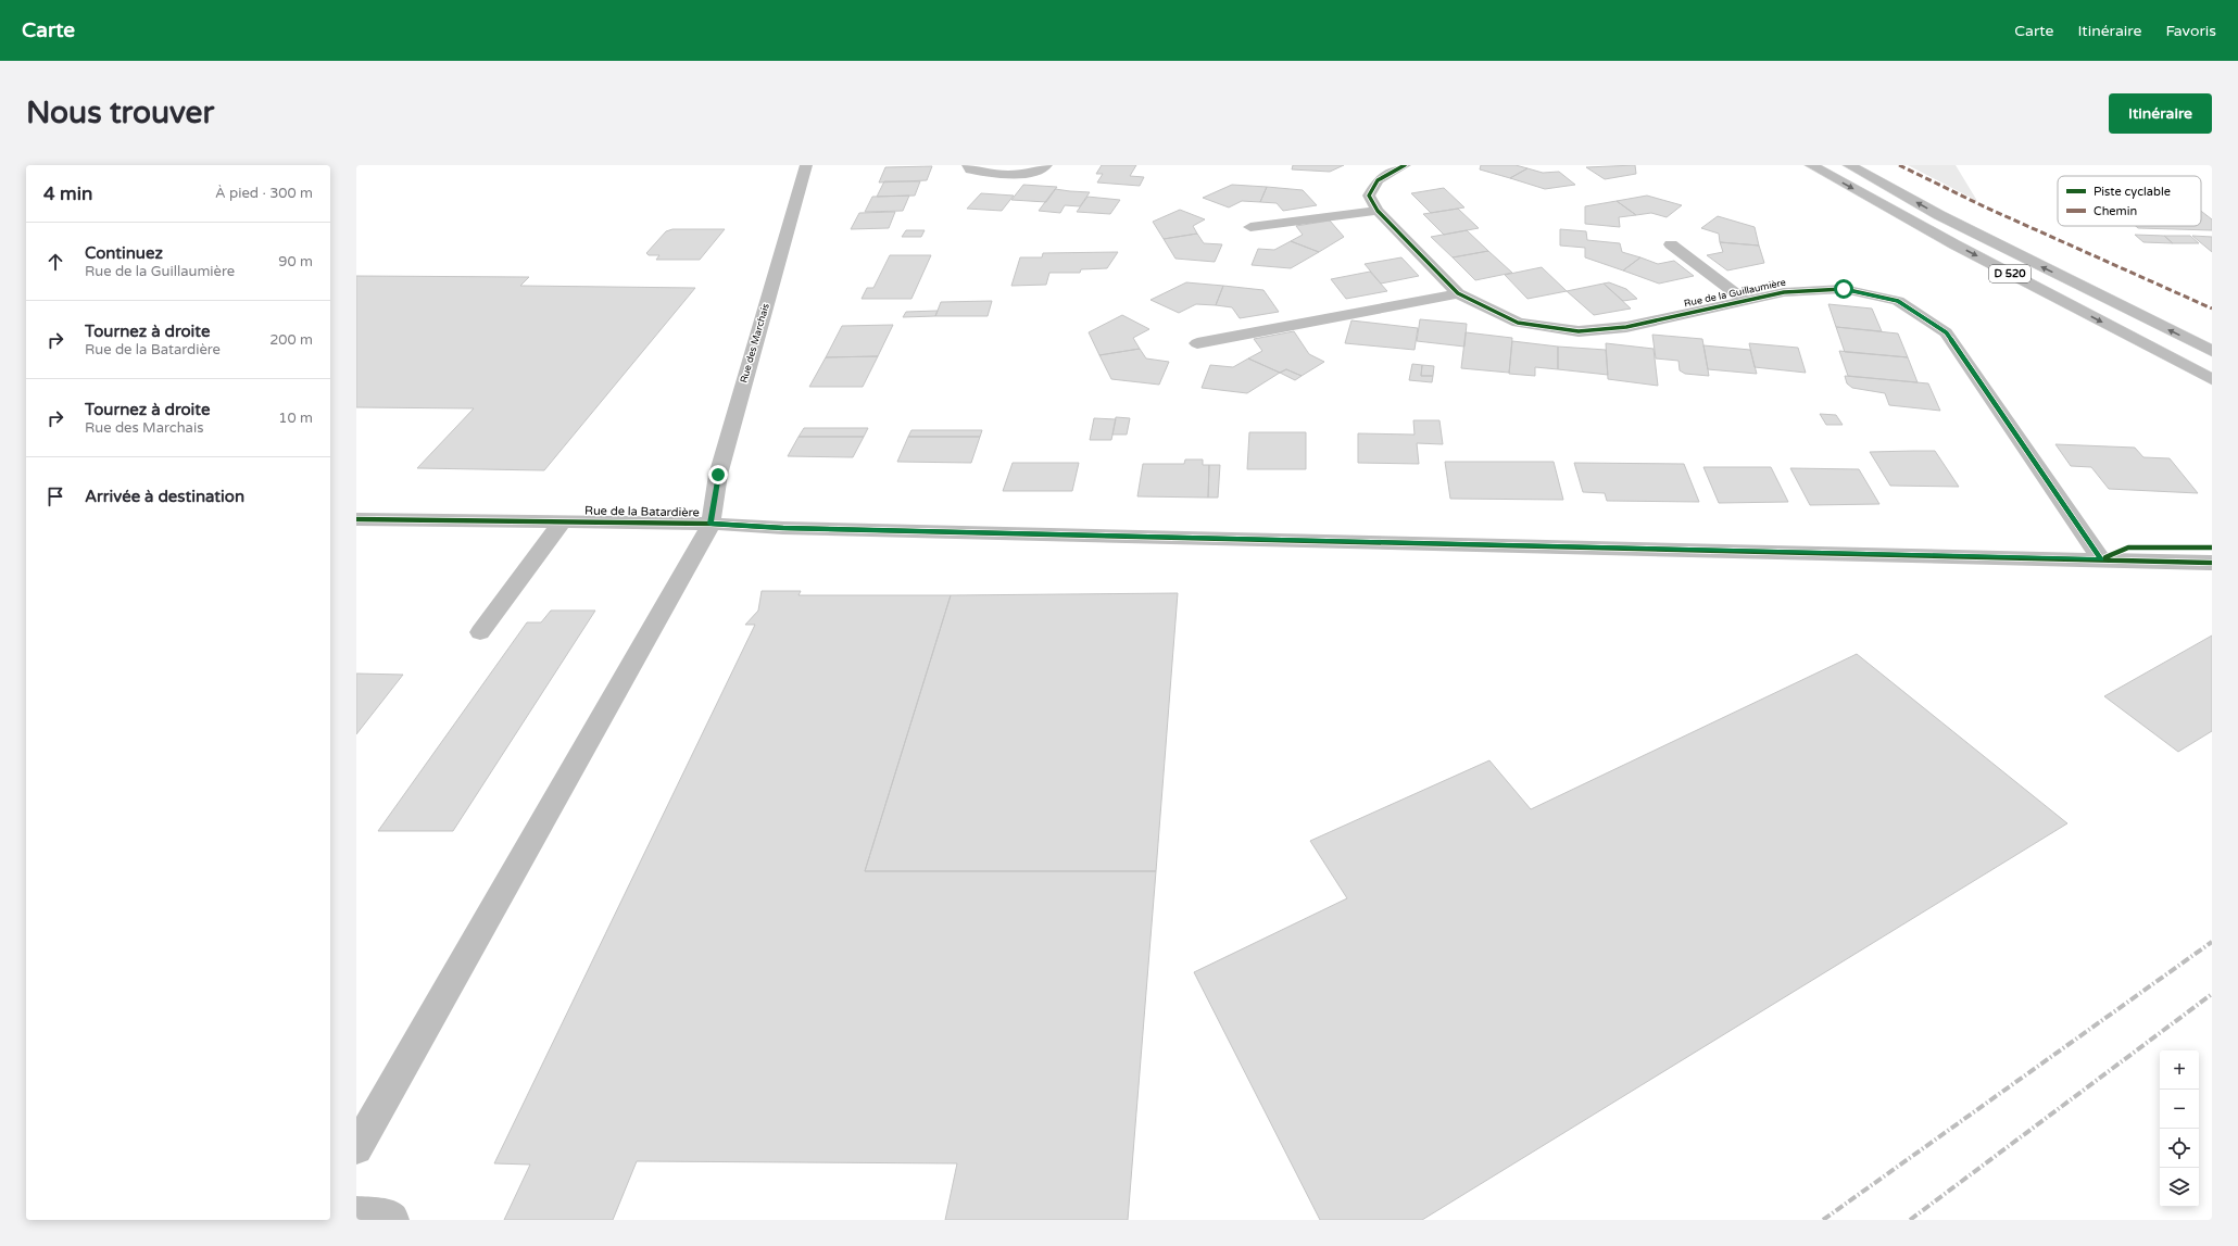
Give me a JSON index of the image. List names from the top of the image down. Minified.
{"streets":{"main road":["D 520"],"street":["Rue de la Guillaumière","Rue des Marchais","Rue de la Batardière"]},"crossings":[["Rue de la Guillaumière","Rue de la Batardière"],["Rue des Marchais","Rue de la Batardière"]],"legend":["Piste cyclable","Chemin"],"page":{"header":"Carte","nav":["Carte","Itinéraire","Favoris"],"buttons":"Itinéraire","title":"Nous trouver","heading":["4 min","À pied · 300 m"],"list":[["Continuez","Rue de la Guillaumière","90 m"],["Tournez à droite","Rue de la Batardière","200 m"],["Tournez à droite","Rue des Marchais","10 m"],"Arrivée à destination"],"map_buttons":["+","−"]}}
